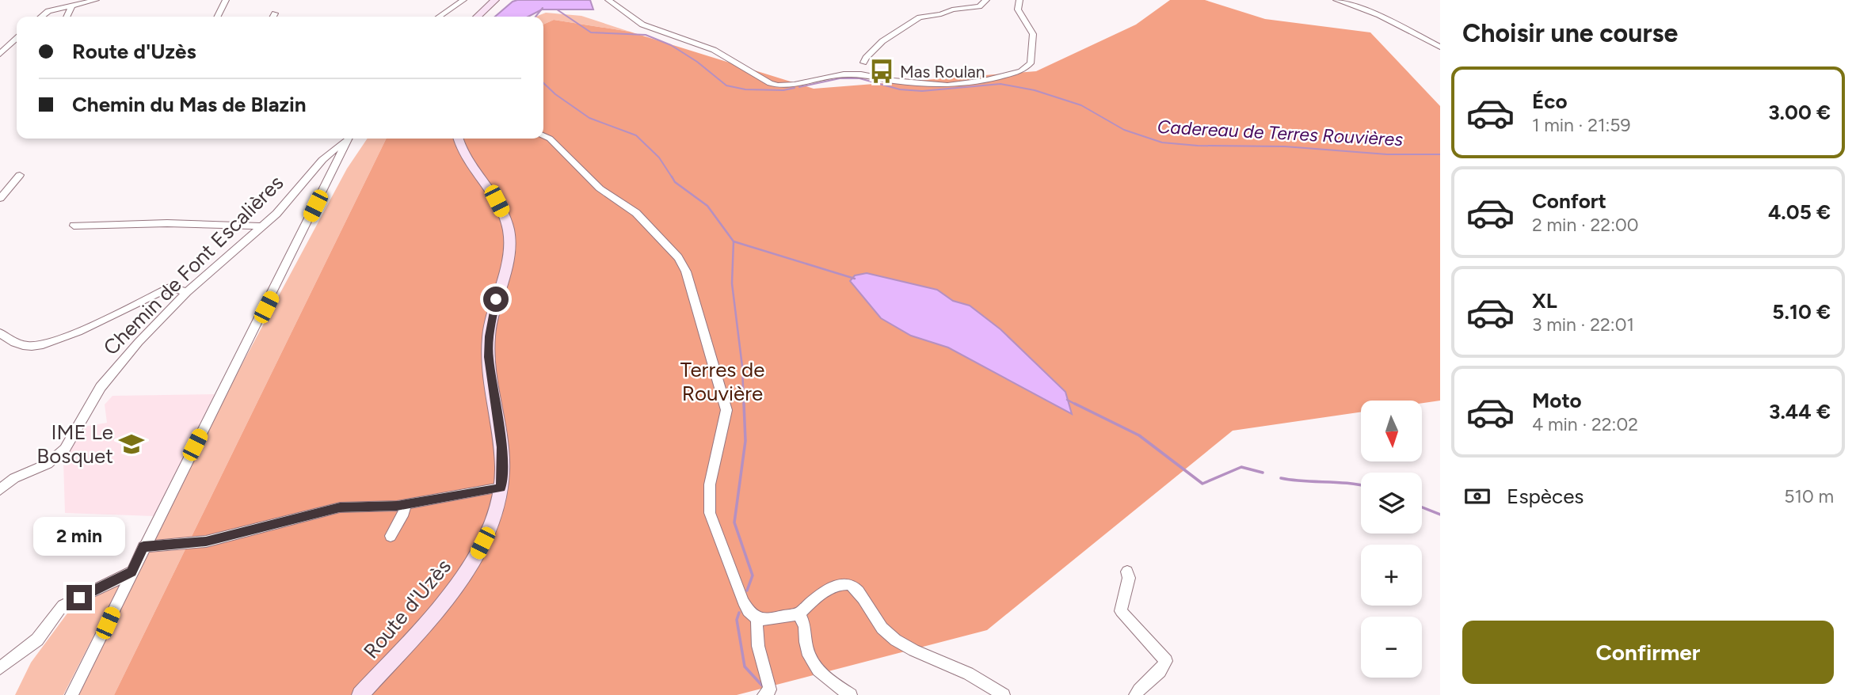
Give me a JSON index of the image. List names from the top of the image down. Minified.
{"streets":{"main road":["Route d'Uzès"],"street":["Chemin de Font Escalières"]},"water":["Cadereau de Terres Rouvières"],"parks":["Terres de Rouvière"],"places":{"bus stop":["Mas Roulan"],"school or university":["IME Le Bosquet"]},"north":"bottom","page":{"heading":"Choisir une course","banner":["Route d'Uzès","Chemin du Mas de Blazin"],"list":[{"name":"Éco","note":"1 min · 21:59","value":"3.00 €"},{"name":"Confort","note":"2 min · 22:00","value":"4.05 €"},{"name":"XL","note":"3 min · 22:01","value":"5.10 €"},{"name":"Moto","note":"4 min · 22:02","value":"3.44 €"}],"map_buttons":["+","−"],"pay":["Espèces","510 m"],"bubble":"2 min","buttons":"Confirmer"}}
